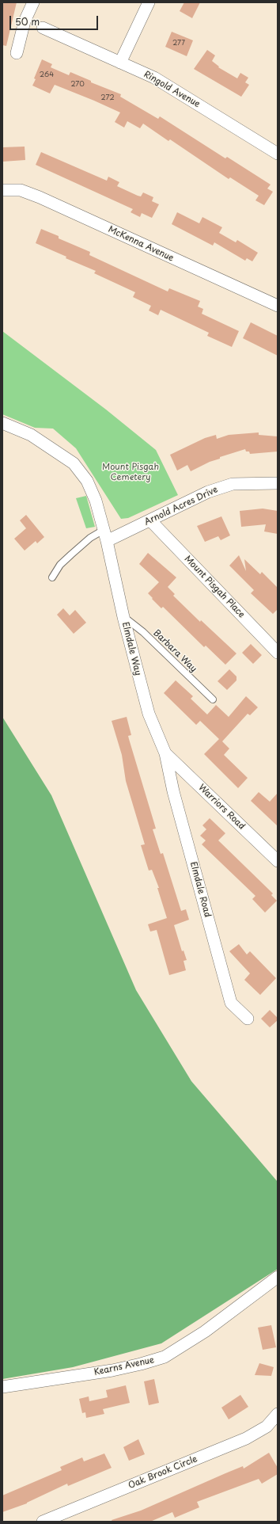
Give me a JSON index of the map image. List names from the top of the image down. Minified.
{"streets":{"street":["Ringold Avenue","McKenna Avenue","Arnold Acres Drive","Mount Pisgah Place","Elmdale Way","Warriors Road","Elmdale Road","Kearns Avenue","Oak Brook Circle"],"lane":["Barbara Way"]},"crossings":[["Arnold Acres Drive","Mount Pisgah Place"],["Arnold Acres Drive","Elmdale Way"],["Elmdale Way","Barbara Way"],["Elmdale Way","Warriors Road"],["Elmdale Way","Elmdale Road"],["Warriors Road","Elmdale Road"]],"parks":["Mount Pisgah Cemetery"],"house_numbers":["277","264","270","272"],"scale_bar":"50 m"}
